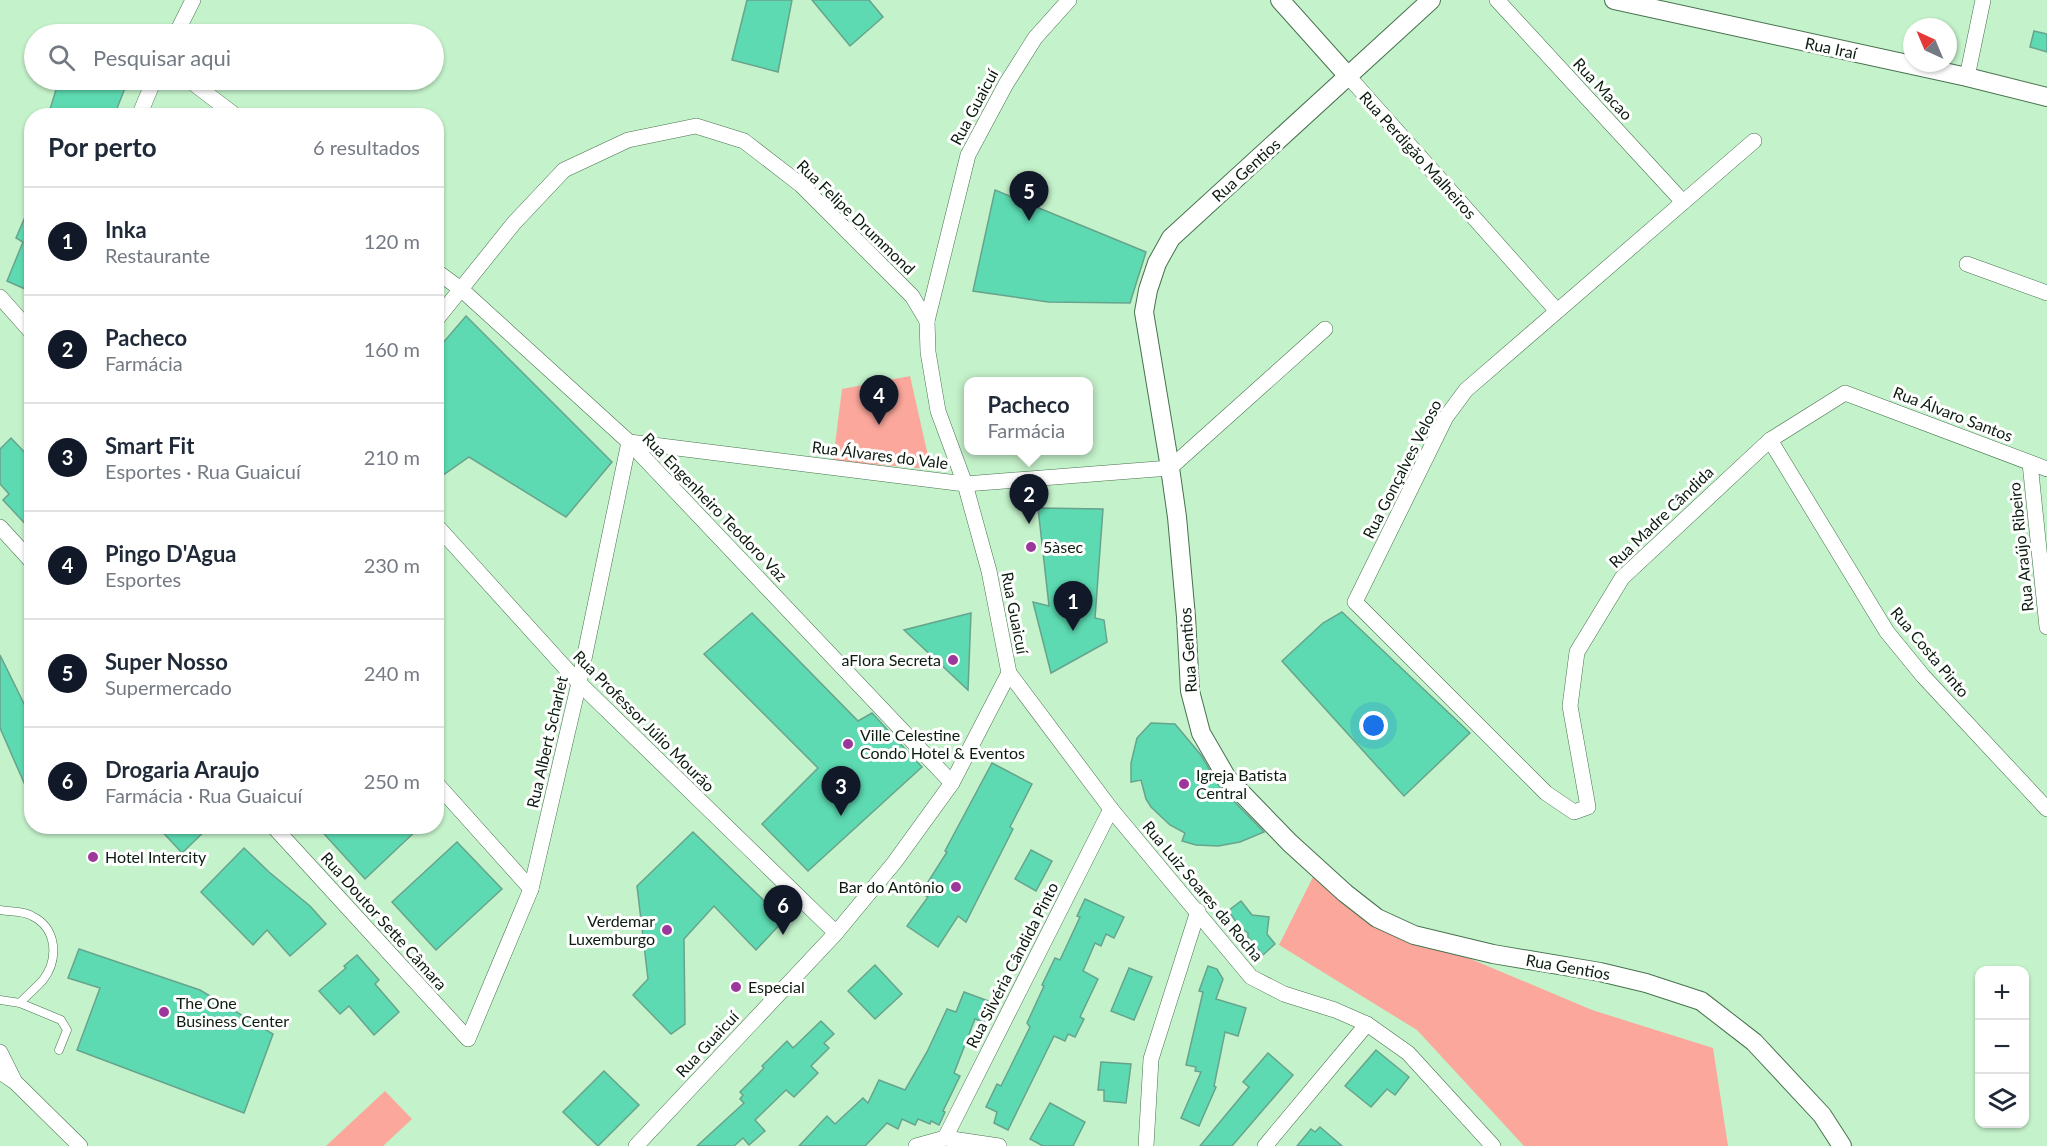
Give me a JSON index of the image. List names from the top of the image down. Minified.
{"streets":{"street":["Rua Iraí","Rua Macao","Rua Guaicuí","Rua Perdigão Malheiros","Rua Gentios","Rua Felipe Drummond","Rua Álvaro Santos","Rua Álvares do Vale","Rua Gonçalves Veloso","Rua Engenheiro Teodoro Vaz","Rua Madre Cândida","Rua Araújo Ribeiro","Rua Costa Pinto","Rua Professor Júlio Mourão","Rua Albert Scharlet","Rua Luiz Soares da Rocha","Rua Doutor Sette Câmara","Rua Silvéria Cândida Pinto"]},"crossings":[["Rua Macao","Rua Gonçalves Veloso"],["Rua Guaicuí","Rua Felipe Drummond"],["Rua Guaicuí","Rua Álvares do Vale"],["Rua Guaicuí","Rua Engenheiro Teodoro Vaz"],["Rua Guaicuí","Rua Professor Júlio Mourão"],["Rua Guaicuí","Rua Luiz Soares da Rocha"],["Rua Perdigão Malheiros","Rua Gentios"],["Rua Perdigão Malheiros","Rua Gonçalves Veloso"],["Rua Gentios","Rua Álvares do Vale"],["Rua Felipe Drummond","Rua Engenheiro Teodoro Vaz"],["Rua Álvaro Santos","Rua Madre Cândida"],["Rua Álvaro Santos","Rua Araújo Ribeiro"],["Rua Álvares do Vale","Rua Engenheiro Teodoro Vaz"],["Rua Álvares do Vale","Rua Albert Scharlet"],["Rua Gonçalves Veloso","Rua Madre Cândida"],["Rua Engenheiro Teodoro Vaz","Rua Albert Scharlet"],["Rua Madre Cândida","Rua Costa Pinto"],["Rua Professor Júlio Mourão","Rua Albert Scharlet"],["Rua Albert Scharlet","Rua Doutor Sette Câmara"],["Rua Luiz Soares da Rocha","Rua Silvéria Cândida Pinto"]],"places":["5àsec","aFlora Secreta","Ville Celestine Condo Hotel & Eventos","Igreja Batista Central","Hotel Intercity","Bar do Antônio","Verdemar Luxemburgo","Especial","The One Business Center"],"north":"top left","page":{"search":"Pesquisar aqui","heading":["Por perto","6 resultados"],"pins":["5","4","2","1","3","6"],"list":[{"mark":"1","name":"Inka","note":"Restaurante","value":"120 m"},{"mark":"2","name":"Pacheco","note":"Farmácia","value":"160 m"},{"mark":"3","name":"Smart Fit","note":"Esportes · Rua Guaicuí","value":"210 m"},{"mark":"4","name":"Pingo D'Agua","note":"Esportes","value":"230 m"},{"mark":"5","name":"Super Nosso","note":"Supermercado","value":"240 m"},{"mark":"6","name":"Drogaria Araujo","note":"Farmácia · Rua Guaicuí","value":"250 m"}],"popup":["Pacheco","Farmácia"],"map_buttons":["+","−"]}}
